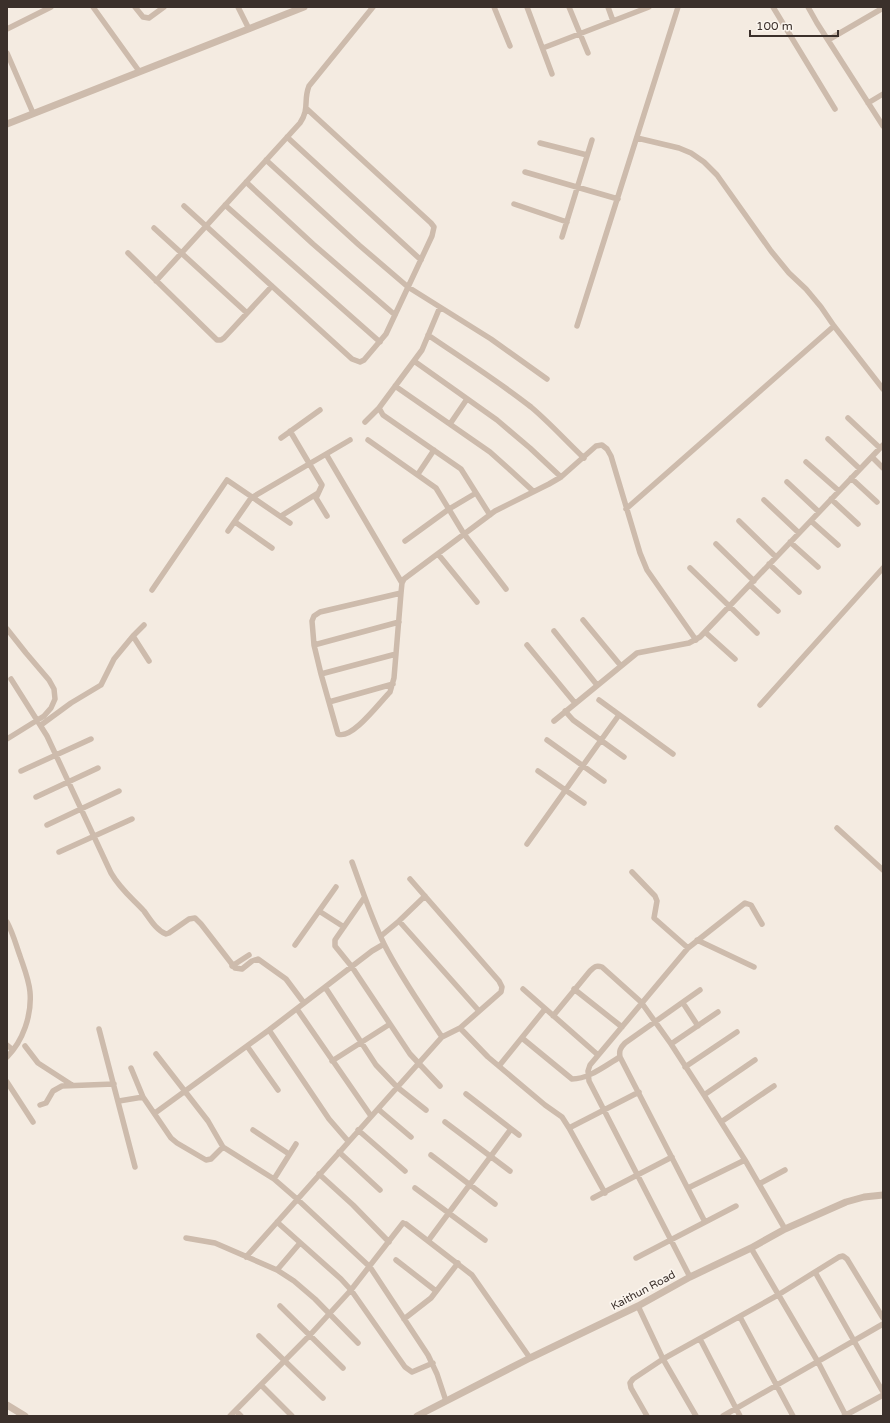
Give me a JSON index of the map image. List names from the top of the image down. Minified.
{"streets":{"street":["Kaithun Road"]},"scale_bar":"100 m"}
